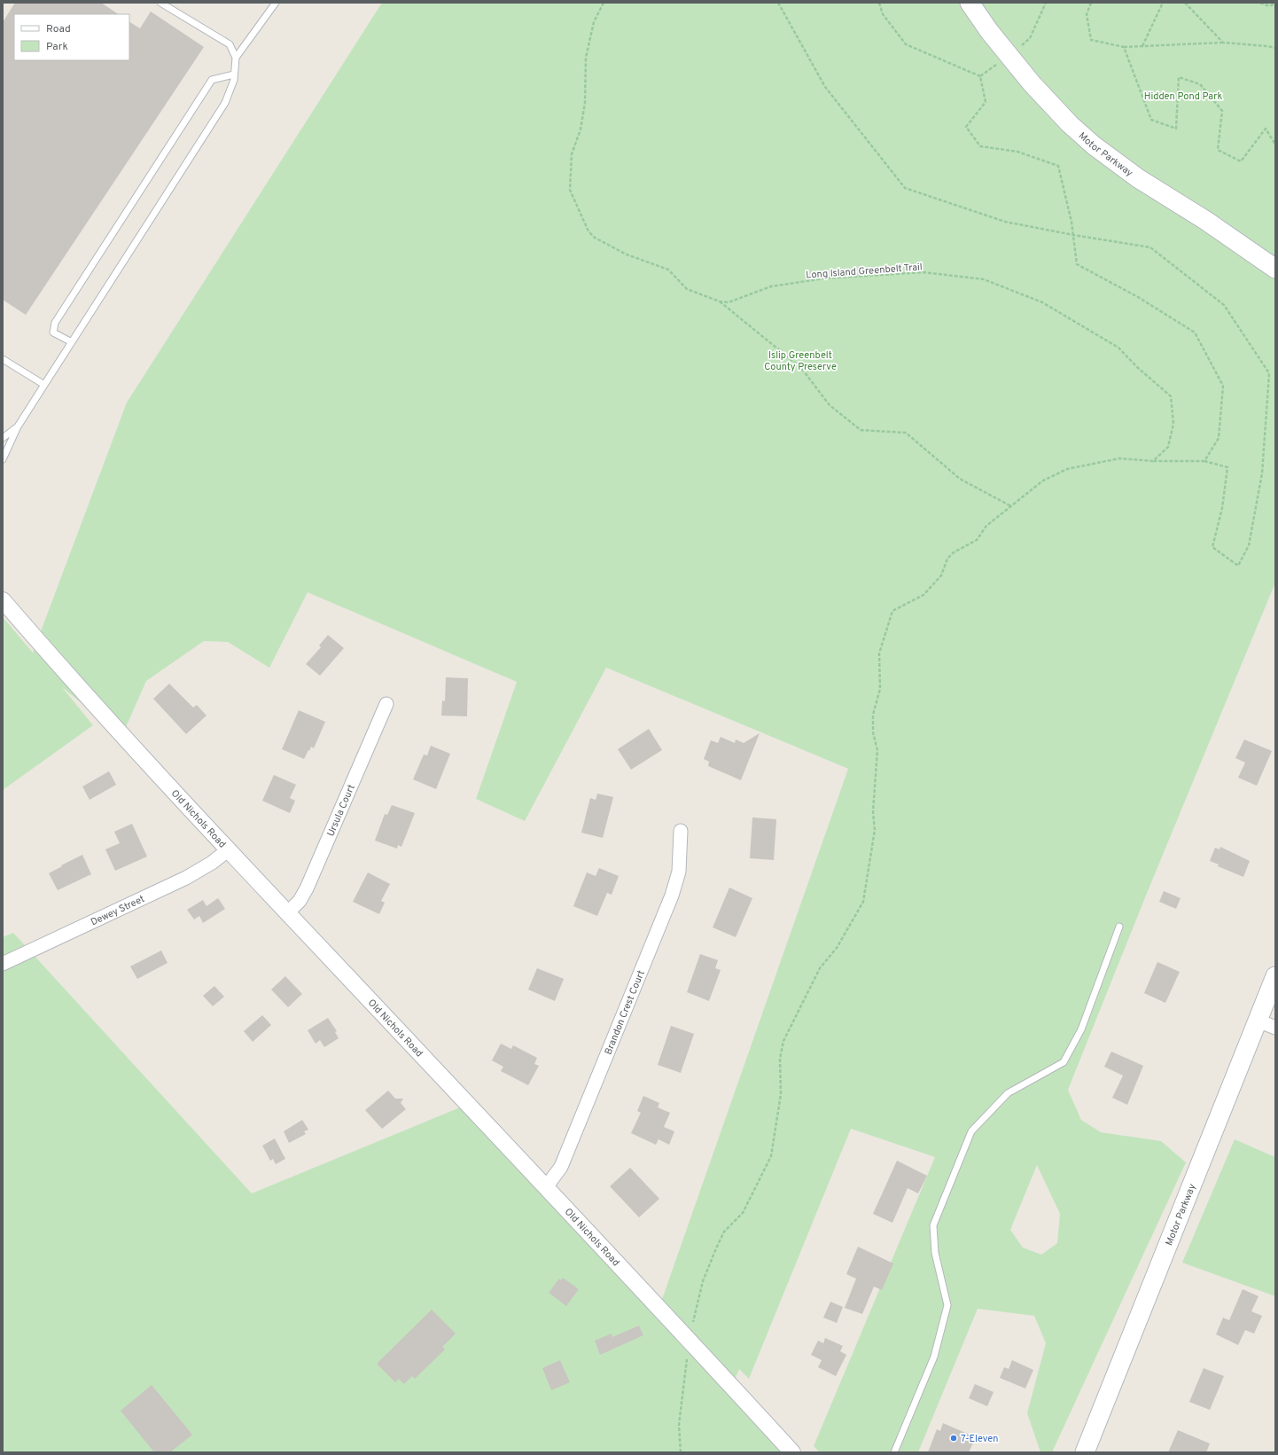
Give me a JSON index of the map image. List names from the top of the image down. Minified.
{"streets":{"main road":["Motor Parkway"],"street":["Ursula Court","Old Nichols Road","Dewey Street","Brandon Crest Court"],"path":["Long Island Greenbelt Trail"]},"crossings":[["Ursula Court","Old Nichols Road"],["Old Nichols Road","Dewey Street"],["Old Nichols Road","Brandon Crest Court"]],"parks":["Hidden Pond Park","Islip Greenbelt County Preserve"],"places":["7-Eleven"],"legend":["Road","Park"]}
